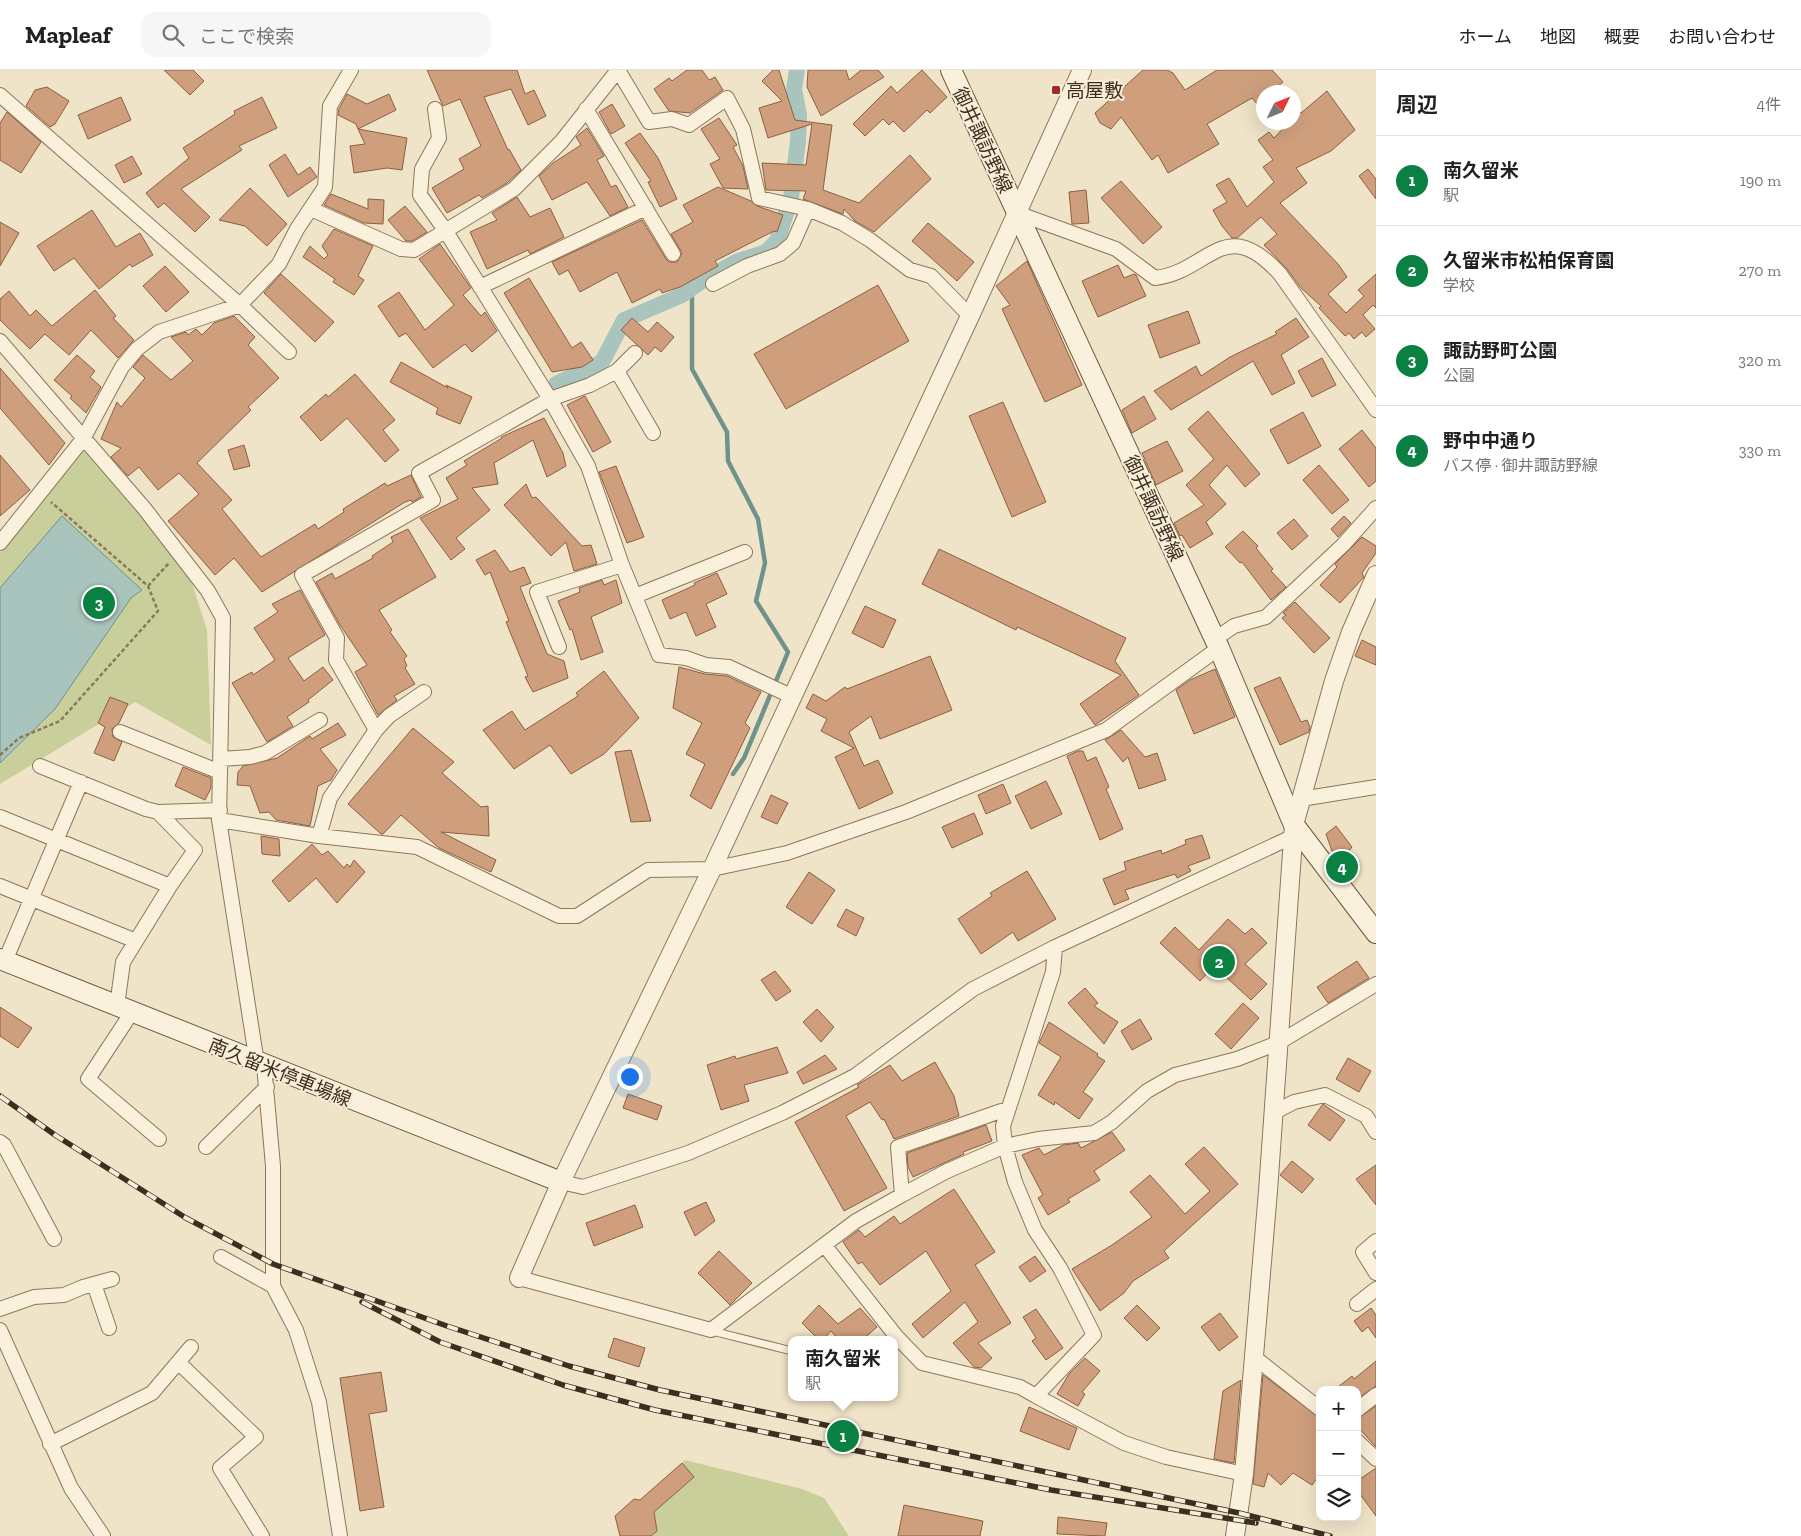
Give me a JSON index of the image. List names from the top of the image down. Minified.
{"streets":{"main road":["御井諏訪野線","南久留米停車場線"]},"places":{"transit":["高屋敷"]},"north":"top right","page":{"header":"Mapleaf","search":"ここで検索","nav":["ホーム","地図","概要","お問い合わせ"],"heading":["周辺","4件"],"list":[{"mark":"1","name":"南久留米","note":"駅","value":"190 m"},{"mark":"2","name":"久留米市松柏保育園","note":"学校","value":"270 m"},{"mark":"3","name":"諏訪野町公園","note":"公園","value":"320 m"},{"mark":"4","name":"野中中通り","note":"バス停 · 御井諏訪野線","value":"330 m"}],"pins":["3","4","2","1"],"popup":["南久留米","駅"],"map_buttons":["+","−"]}}
